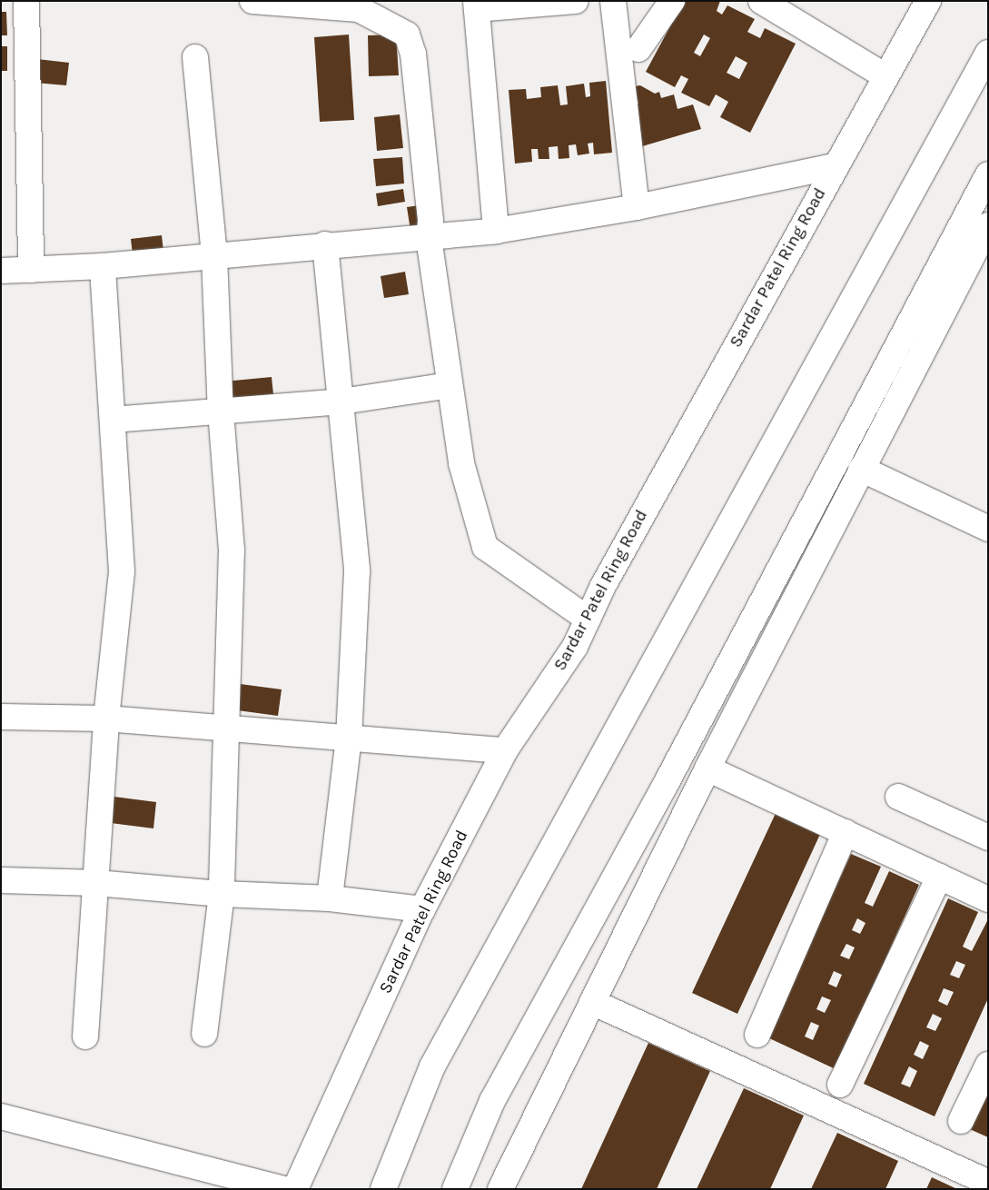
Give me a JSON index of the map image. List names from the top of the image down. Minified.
{"streets":{"main road":["Sardar Patel Ring Road"]}}
